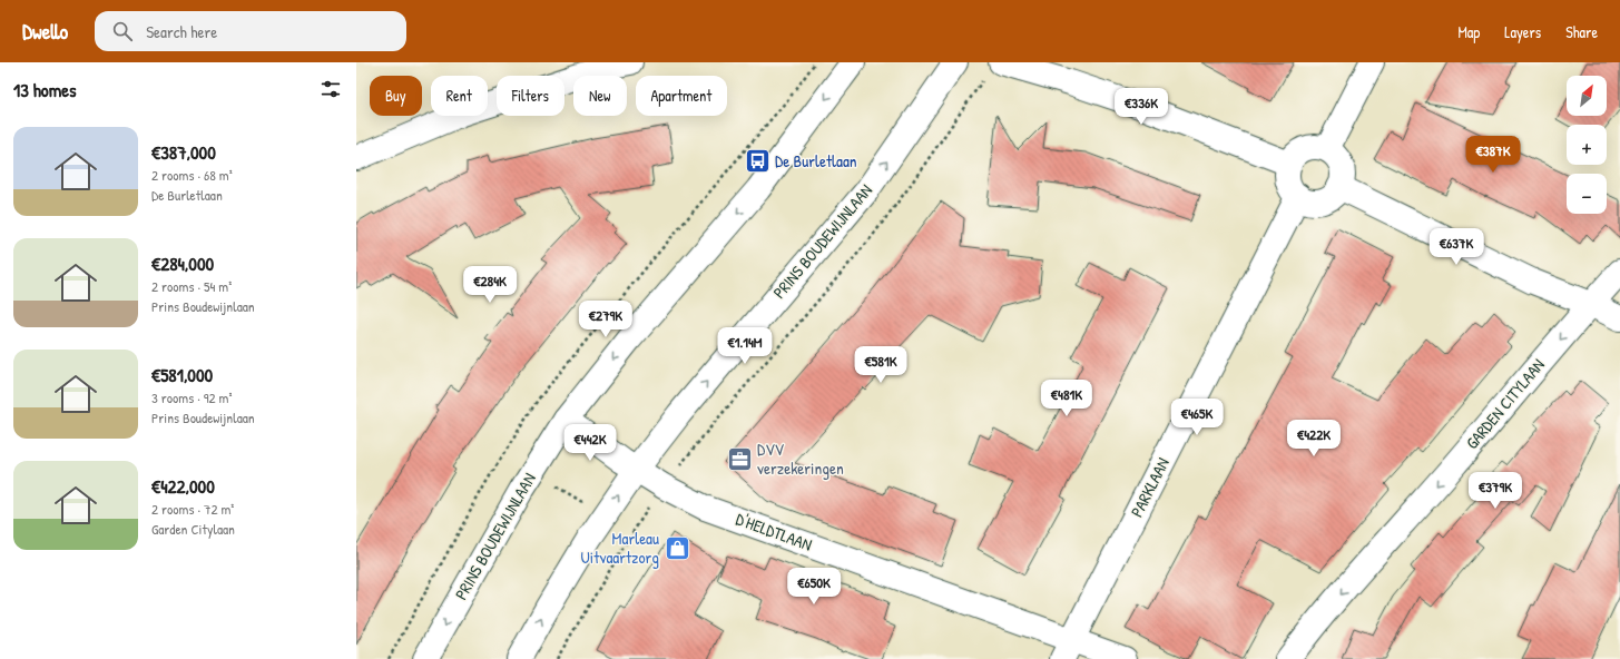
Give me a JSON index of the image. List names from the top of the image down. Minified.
{"streets":{"street":["PRINS BOUDEWIJNLAAN","GARDEN CITYLAAN","PARKLAAN","D'HELDTLAAN"]},"crossings":[["PRINS BOUDEWIJNLAAN","D'HELDTLAAN"],["PARKLAAN","D'HELDTLAAN"]],"one_way":["GARDEN CITYLAAN"],"places":{"bus stop":["De Burletlaan"],"office":["DVV verzekeringen"],"shop":["Marleau Uitvaartzorg"]},"north":"top right","page":{"header":"Dwello","search":"Search here","nav":["Map","Layers","Share"],"heading":"13 homes","map_buttons":["+","−"],"chip":["Buy","Rent","Filters","New","Apartment"],"price":["€336K","€387K","€637K","€284K","€279K","€1.14M","€581K","€481K","€465K","€422K","€442K","€379K","€650K"],"list":[{"name":"€387,000","note":"2 rooms · 68 m² · De Burletlaan"},{"name":"€284,000","note":"2 rooms · 54 m² · Prins Boudewijnlaan"},{"name":"€581,000","note":"3 rooms · 92 m² · Prins Boudewijnlaan"},{"name":"€422,000","note":"2 rooms · 72 m² · Garden Citylaan"}]}}
